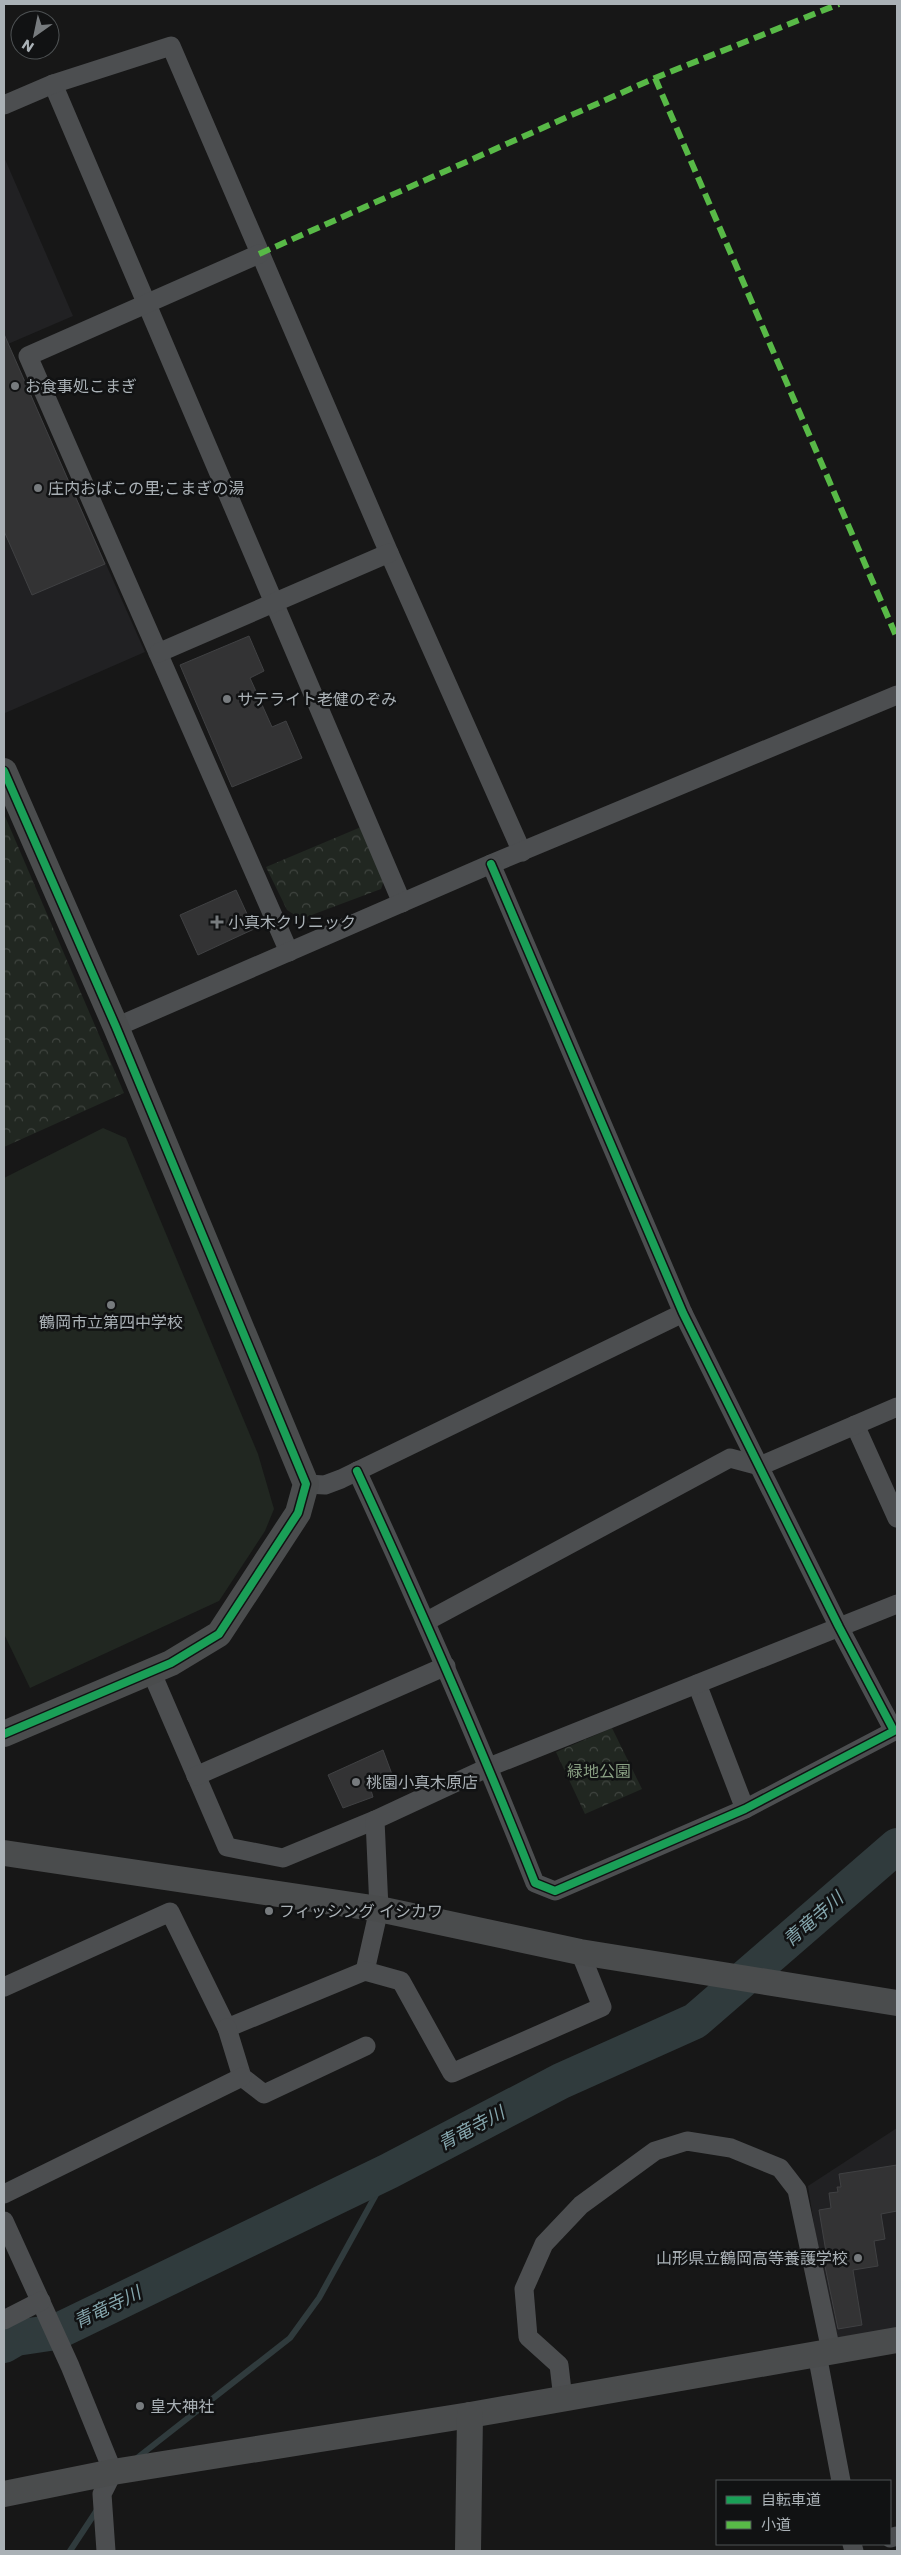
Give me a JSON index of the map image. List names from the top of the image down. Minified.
{"water":["青竜寺川"],"parks":["緑地公園"],"places":{"other":["お食事処こまぎ","庄内おばこの里;こまぎの湯","サテライト老健のぞみ","鶴岡市立第四中学校","桃園小真木原店","フィッシング イシカワ","山形県立鶴岡高等養護学校","皇大神社"],"health":["小真木クリニック"]},"legend":["自転車道","小道"],"north":"bottom left"}
